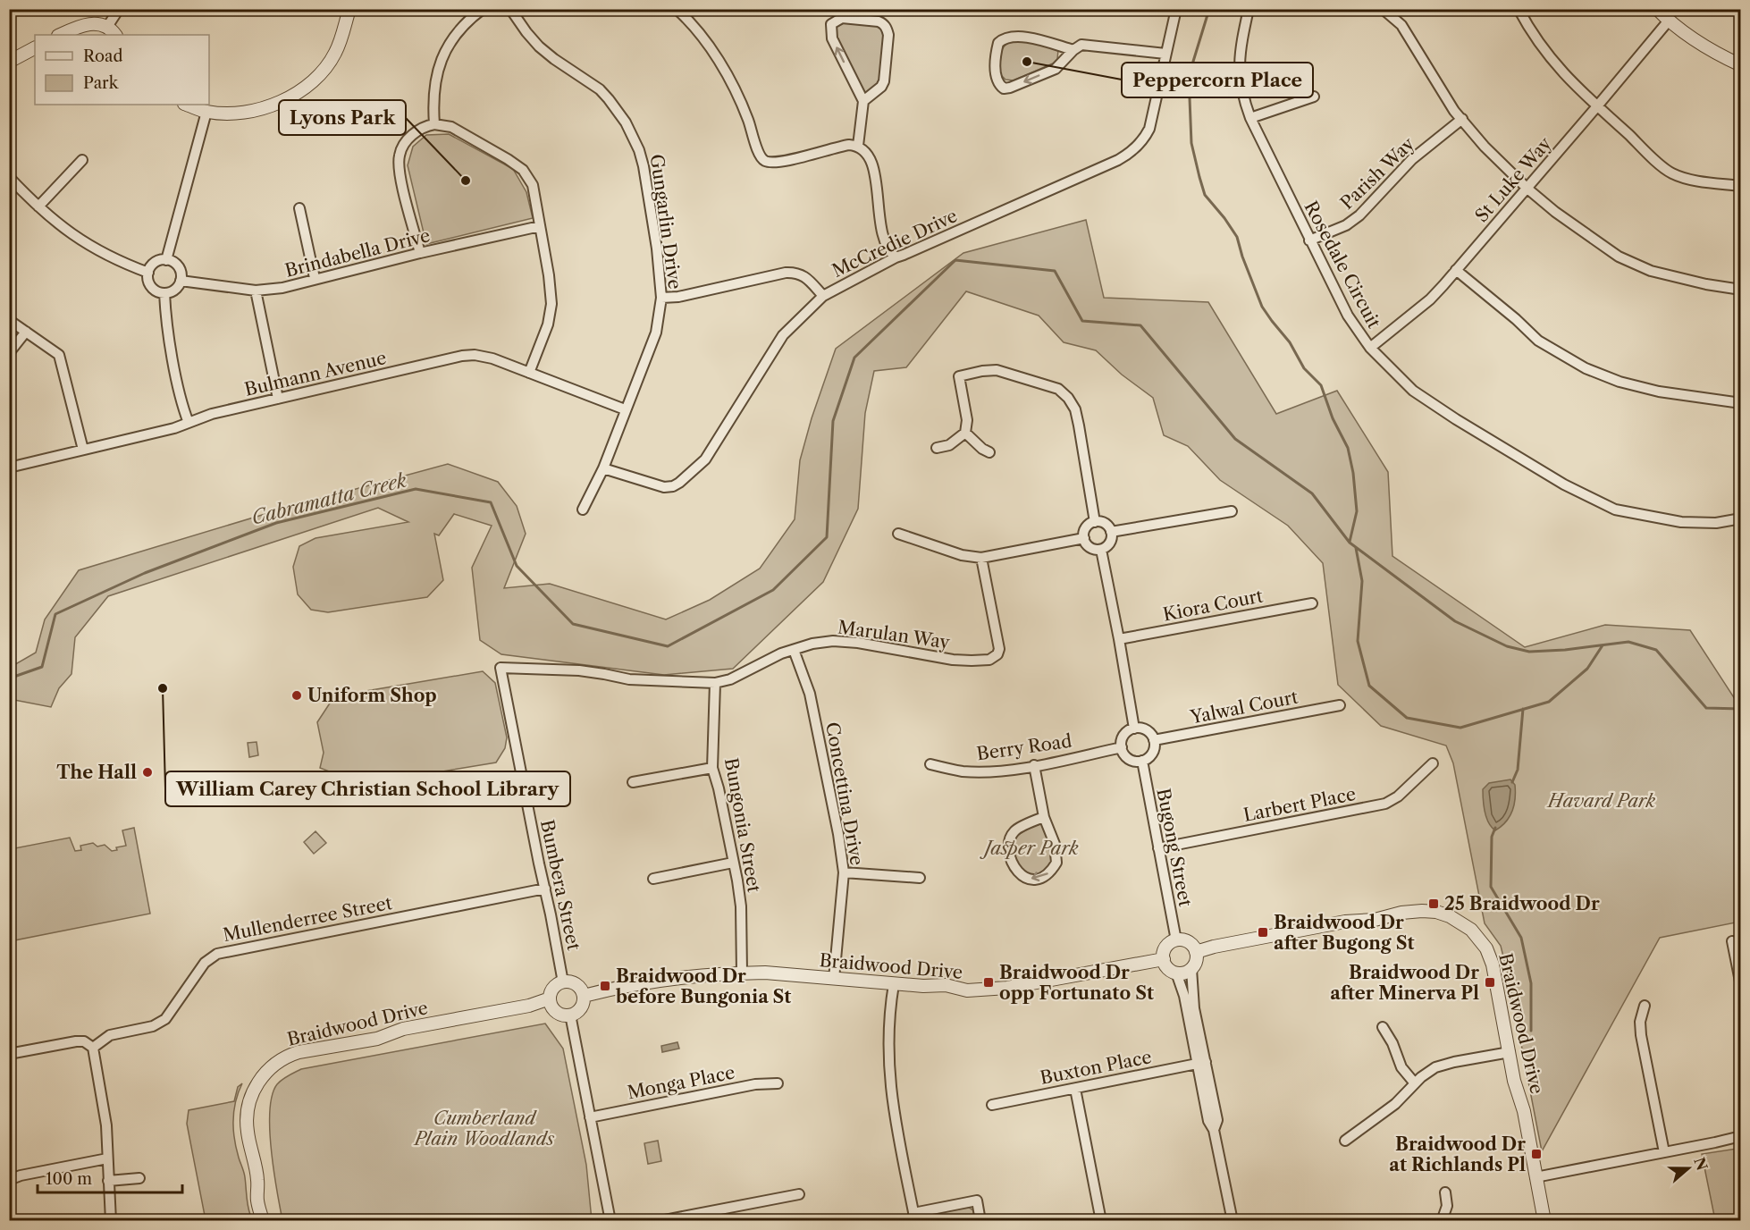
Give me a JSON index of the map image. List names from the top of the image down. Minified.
{"streets":{"street":["Parish Way","St Luke Way","Gungarlin Drive","McCredie Drive","Brindabella Drive","Rosedale Circuit","Bulmann Avenue","Kiora Court","Marulan Way","Yalwal Court","Berry Road","Concettina Drive","Larbert Place","Bungonia Street","Bugong Street","Bumbera Street","Mullenderree Street","Braidwood Drive","Buxton Place","Monga Place"]},"crossings":[["Parish Way","Rosedale Circuit"],["St Luke Way","Rosedale Circuit"],["Gungarlin Drive","McCredie Drive"],["Gungarlin Drive","Bulmann Avenue"],["Marulan Way","Concettina Drive"],["Marulan Way","Bungonia Street"],["Marulan Way","Bumbera Street"],["Yalwal Court","Berry Road"],["Yalwal Court","Bugong Street"],["Berry Road","Bugong Street"],["Concettina Drive","Braidwood Drive"],["Larbert Place","Bugong Street"],["Bungonia Street","Braidwood Drive"],["Bugong Street","Braidwood Drive"],["Bumbera Street","Mullenderree Street"],["Bumbera Street","Braidwood Drive"]],"water":["Cabramatta Creek"],"parks":["Havard Park","Jasper Park","Cumberland Plain Woodlands"],"places":{"other":["Peppercorn Place","Lyons Park","William Carey Christian School Library","Uniform Shop","The Hall"],"transit":["25 Braidwood Dr","Braidwood Dr after Bugong St","Braidwood Dr opp Fortunato St","Braidwood Dr after Minerva Pl","Braidwood Dr before Bungonia St","Braidwood Dr at Richlands Pl"]},"legend":["Road","Park"],"scale_bar":"100 m","north":"right"}
